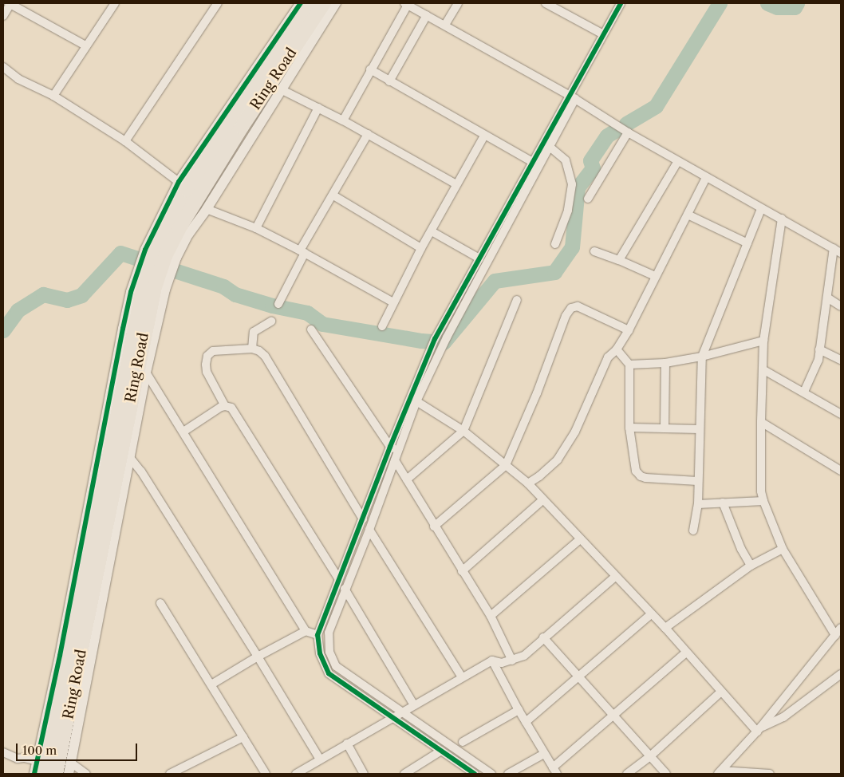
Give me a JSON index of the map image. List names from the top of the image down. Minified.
{"streets":{"highway":["Ring Road"]},"scale_bar":"100 m"}
